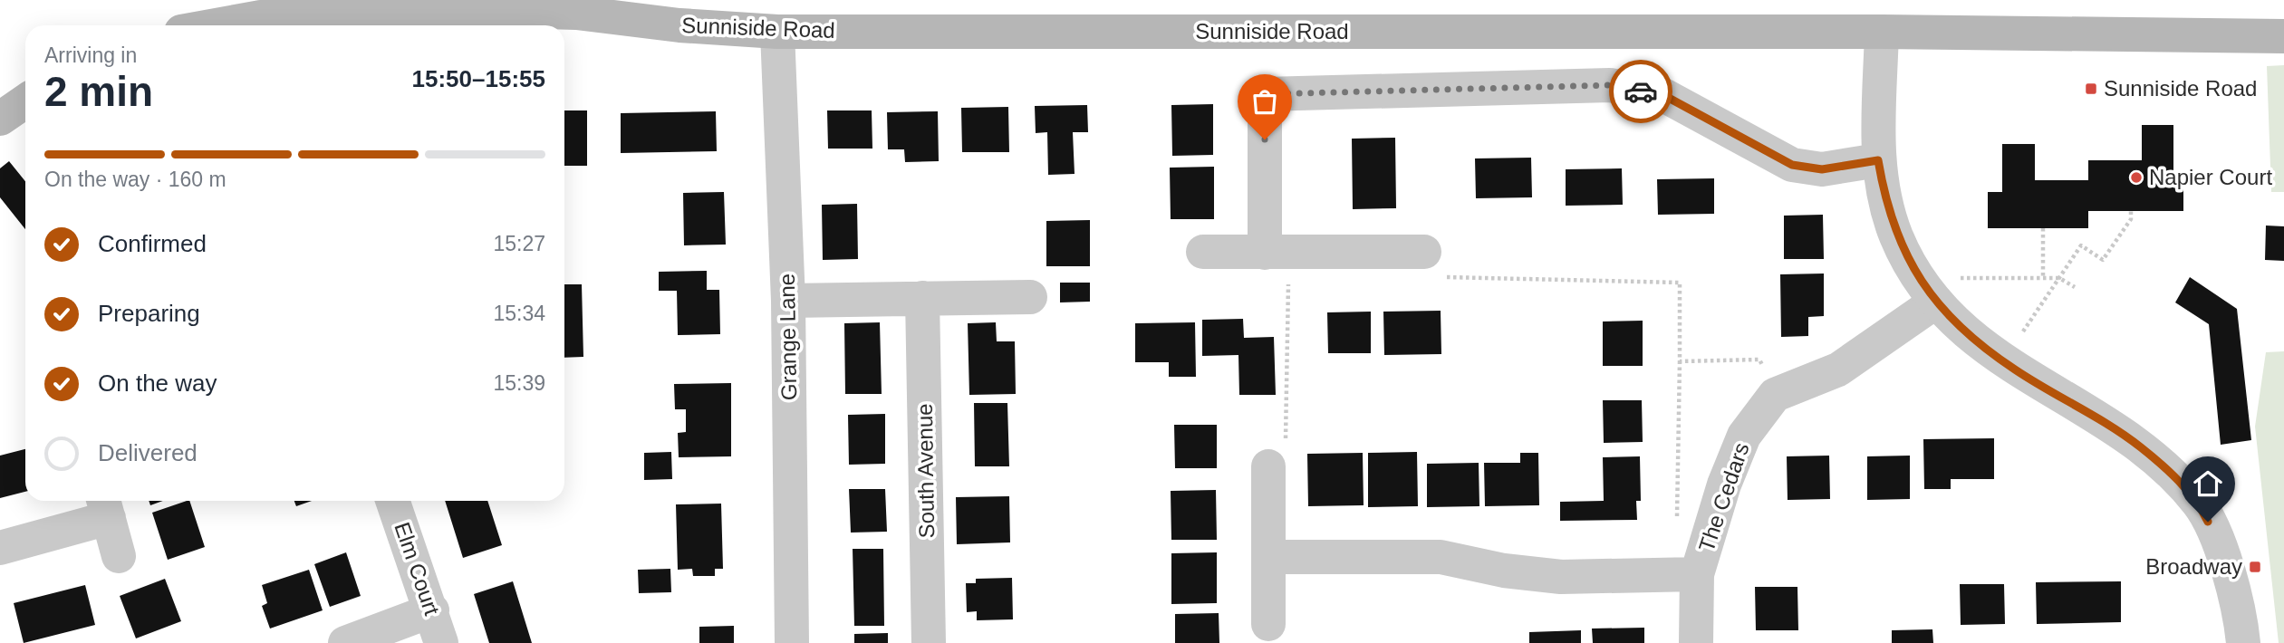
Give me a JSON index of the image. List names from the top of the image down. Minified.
{"streets":{"main road":["Sunniside Road"],"street":["Grange Lane","South Avenue","The Cedars","Elm Court"]},"crossings":[["Sunniside Road","Grange Lane"]],"places":{"transit":["Sunniside Road","Broadway"],"other":["Napier Court"]},"page":{"heading":["2 min","Arriving in","15:50–15:55"],"bar":"On the way · 160 m","list":[["Confirmed","15:27"],["Preparing","15:34"],["On the way","15:39"],"Delivered"]}}
